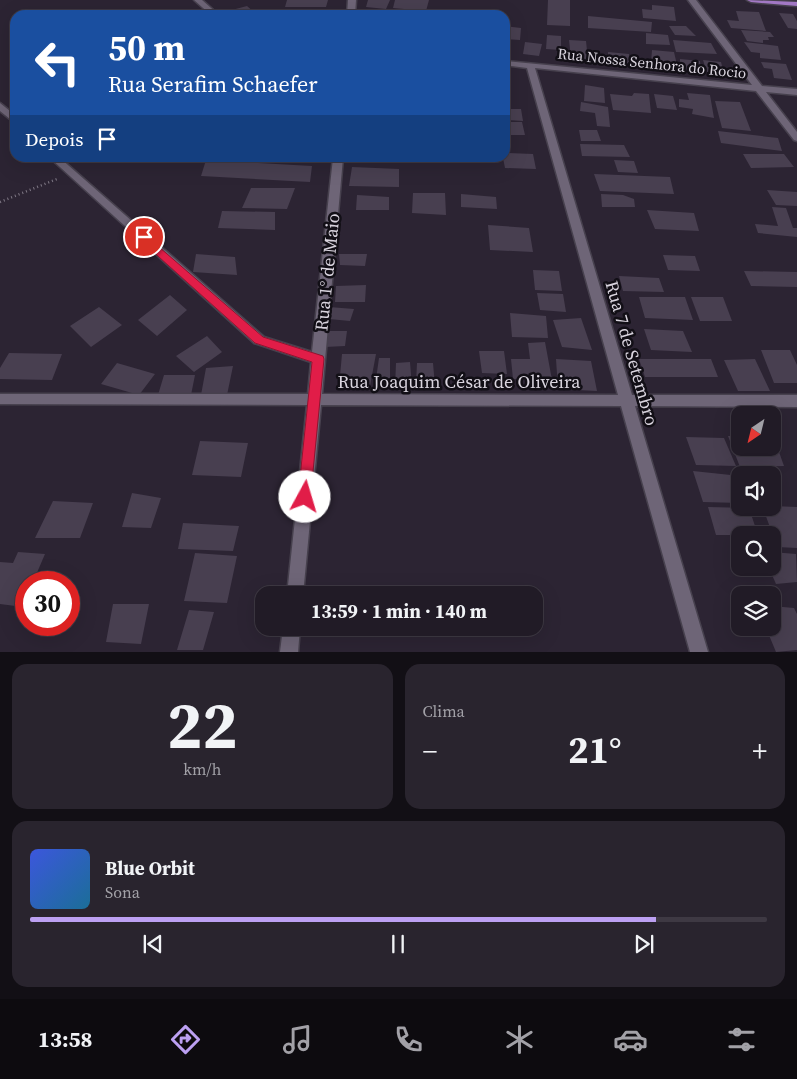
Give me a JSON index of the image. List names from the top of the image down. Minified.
{"streets":{"street":["Rua Nossa Senhora do Rocio","Rua 1° de Maio","Rua 7 de Setembro","Rua Joaquim César de Oliveira"]},"crossings":[["Rua Nossa Senhora do Rocio","Rua 7 de Setembro"],["Rua 1° de Maio","Rua Joaquim César de Oliveira"],["Rua 7 de Setembro","Rua Joaquim César de Oliveira"]],"north":"bottom left","page":{"turn":["50 m","Rua Serafim Schaefer"],"then":"Depois","limit":"30","trip":"13:59 · 1 min · 140 m","tile":[["22","km/h"],"Clima"],"heat":["−","21°","+"],"song":["Blue Orbit","Sona"],"tabs":"13:58"}}
